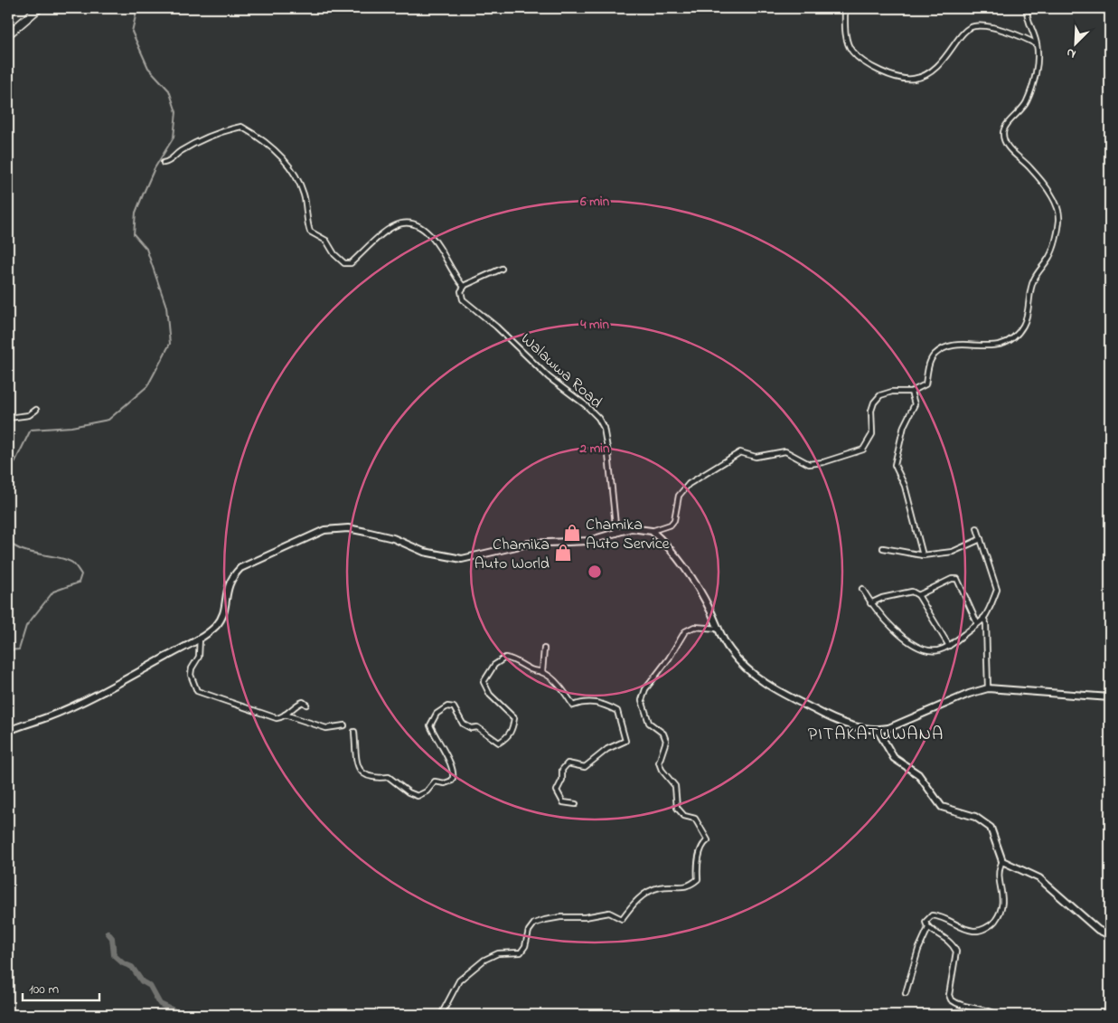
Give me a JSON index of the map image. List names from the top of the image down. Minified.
{"streets":{"street":["Walawwa Road"]},"districts":["PITAKATUWANA"],"places":{"shop":["Chamika Auto Service","Chamika Auto World"]},"scale_bar":"100 m","north":"bottom left","rings":["6 min","4 min","2 min"]}
